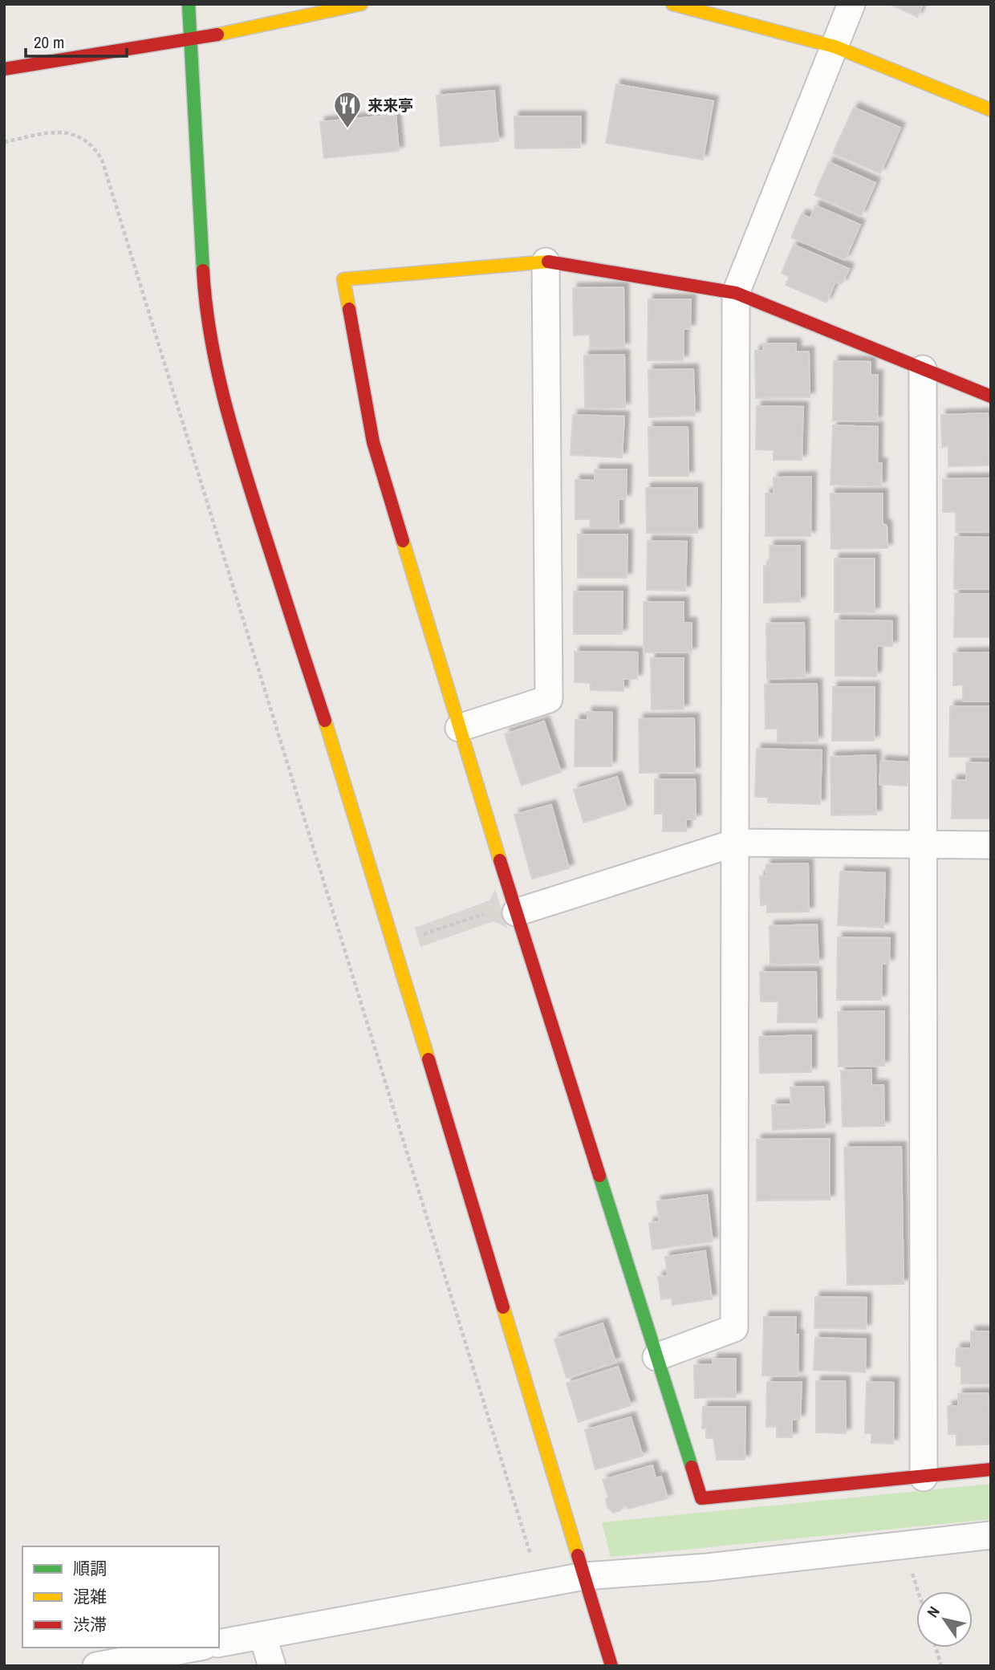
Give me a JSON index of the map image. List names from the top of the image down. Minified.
{"places":{"restaurant":["来来亭"]},"legend":["順調","混雑","渋滞"],"scale_bar":"20 m","north":"top left"}
